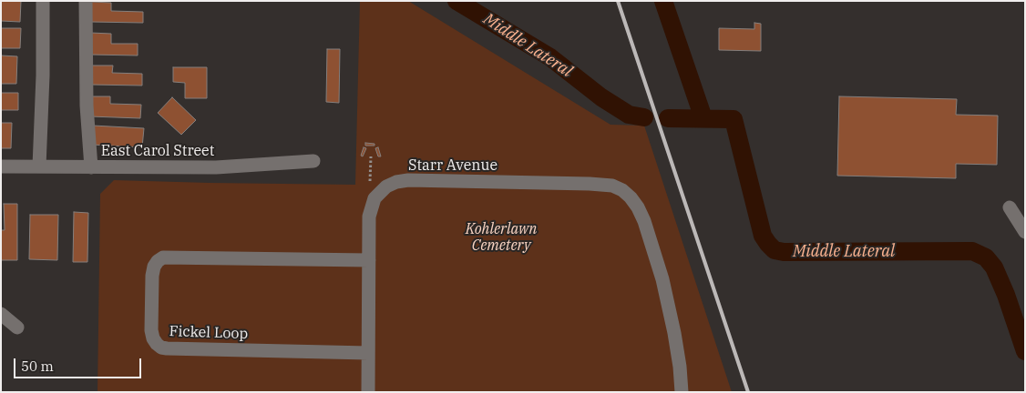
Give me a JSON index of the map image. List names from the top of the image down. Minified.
{"streets":{"street":["East Carol Street","Starr Avenue","Fickel Loop"]},"crossings":[["Starr Avenue","Fickel Loop"]],"water":["Middle Lateral"],"parks":["Kohlerlawn Cemetery"],"scale_bar":"50 m"}
